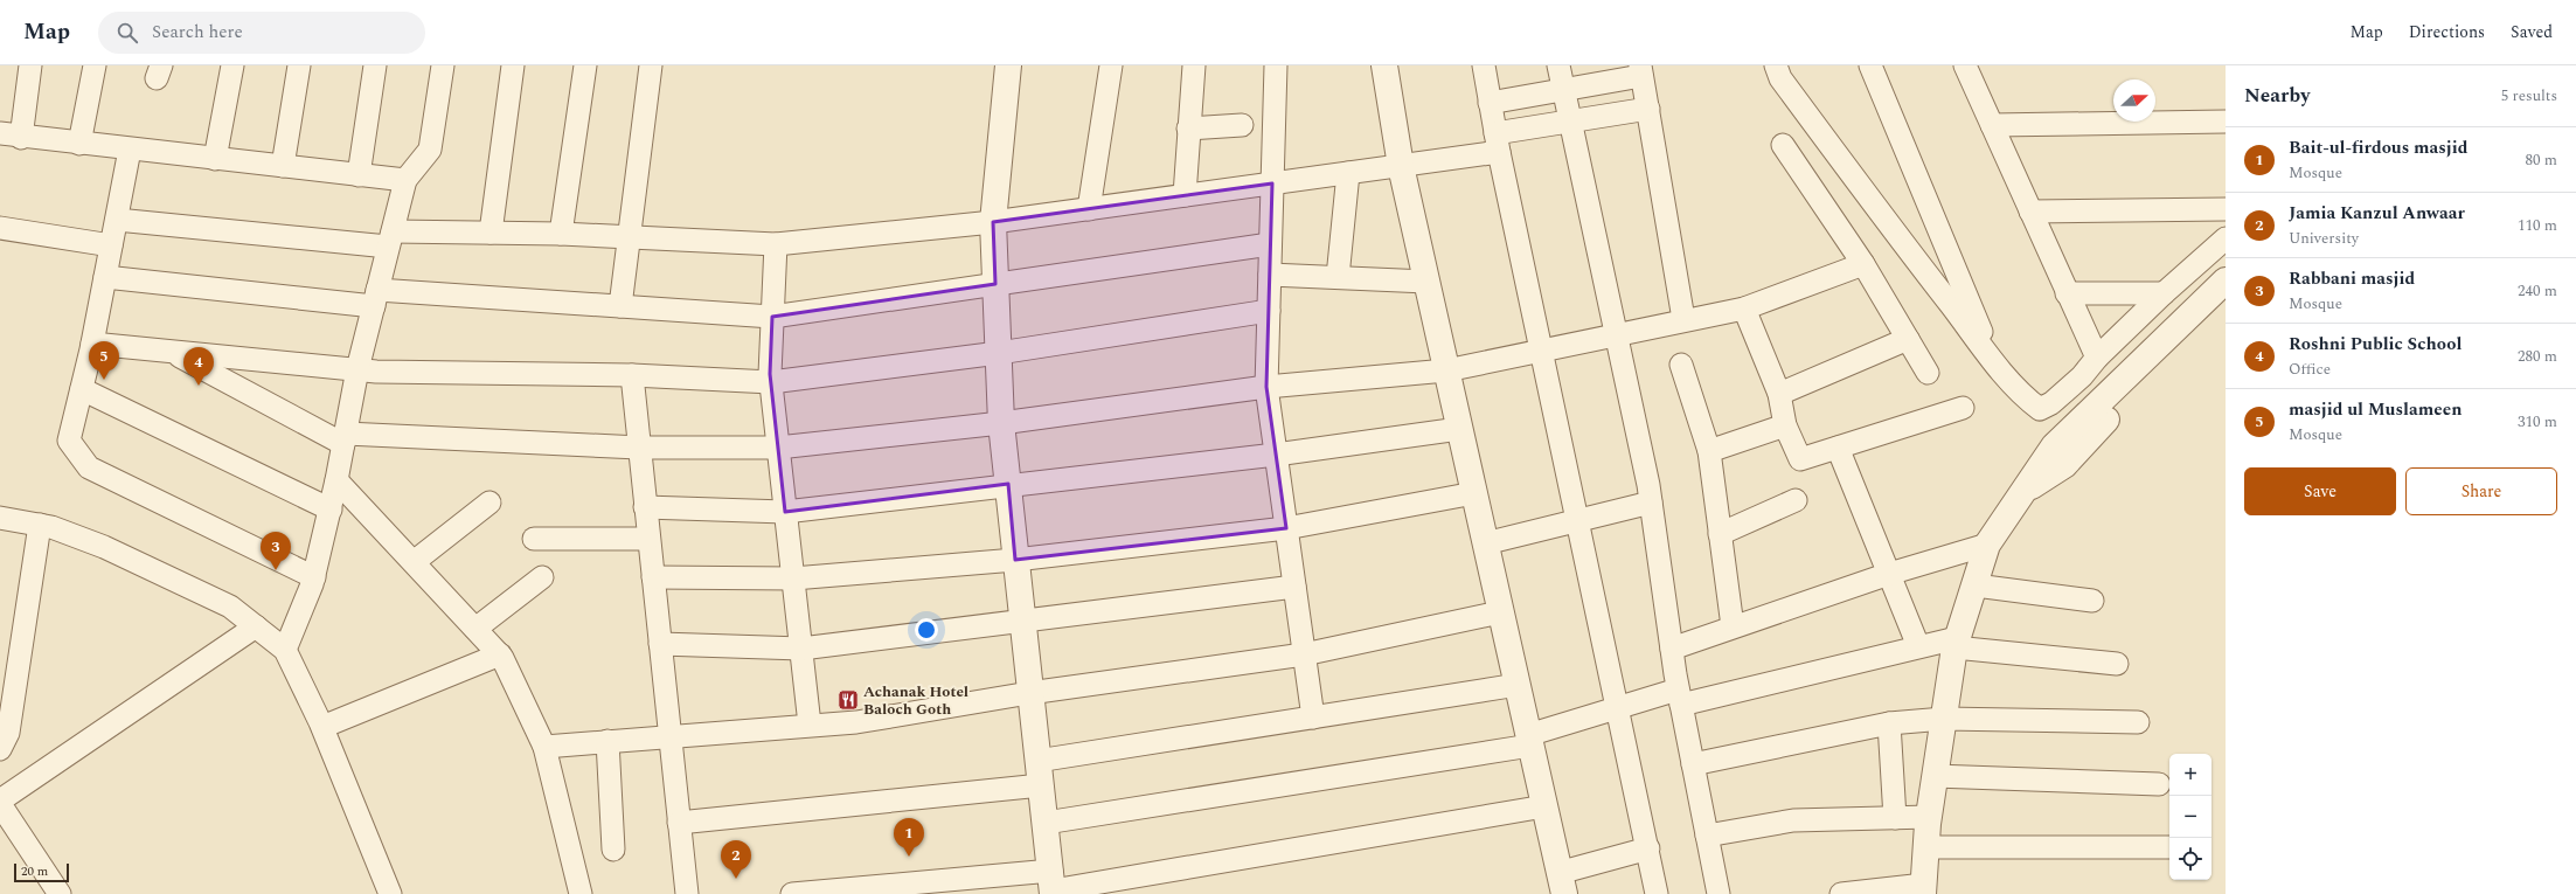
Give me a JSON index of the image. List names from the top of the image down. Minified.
{"places":{"restaurant":["Achanak Hotel Baloch Goth"]},"scale_bar":"20 m","north":"right","page":{"header":"Map","search":"Search here","nav":["Map","Directions","Saved"],"heading":["Nearby","5 results"],"list":[{"mark":"1","name":"Bait-ul-firdous masjid","note":"Mosque","value":"80 m"},{"mark":"2","name":"Jamia Kanzul Anwaar","note":"University","value":"110 m"},{"mark":"3","name":"Rabbani masjid","note":"Mosque","value":"240 m"},{"mark":"4","name":"Roshni Public School","note":"Office","value":"280 m"},{"mark":"5","name":"masjid ul Muslameen","note":"Mosque","value":"310 m"}],"pins":["5","4","3","1","2"],"buttons":["Save","Share"],"map_buttons":["+","−"],"scale":"20 m"}}
